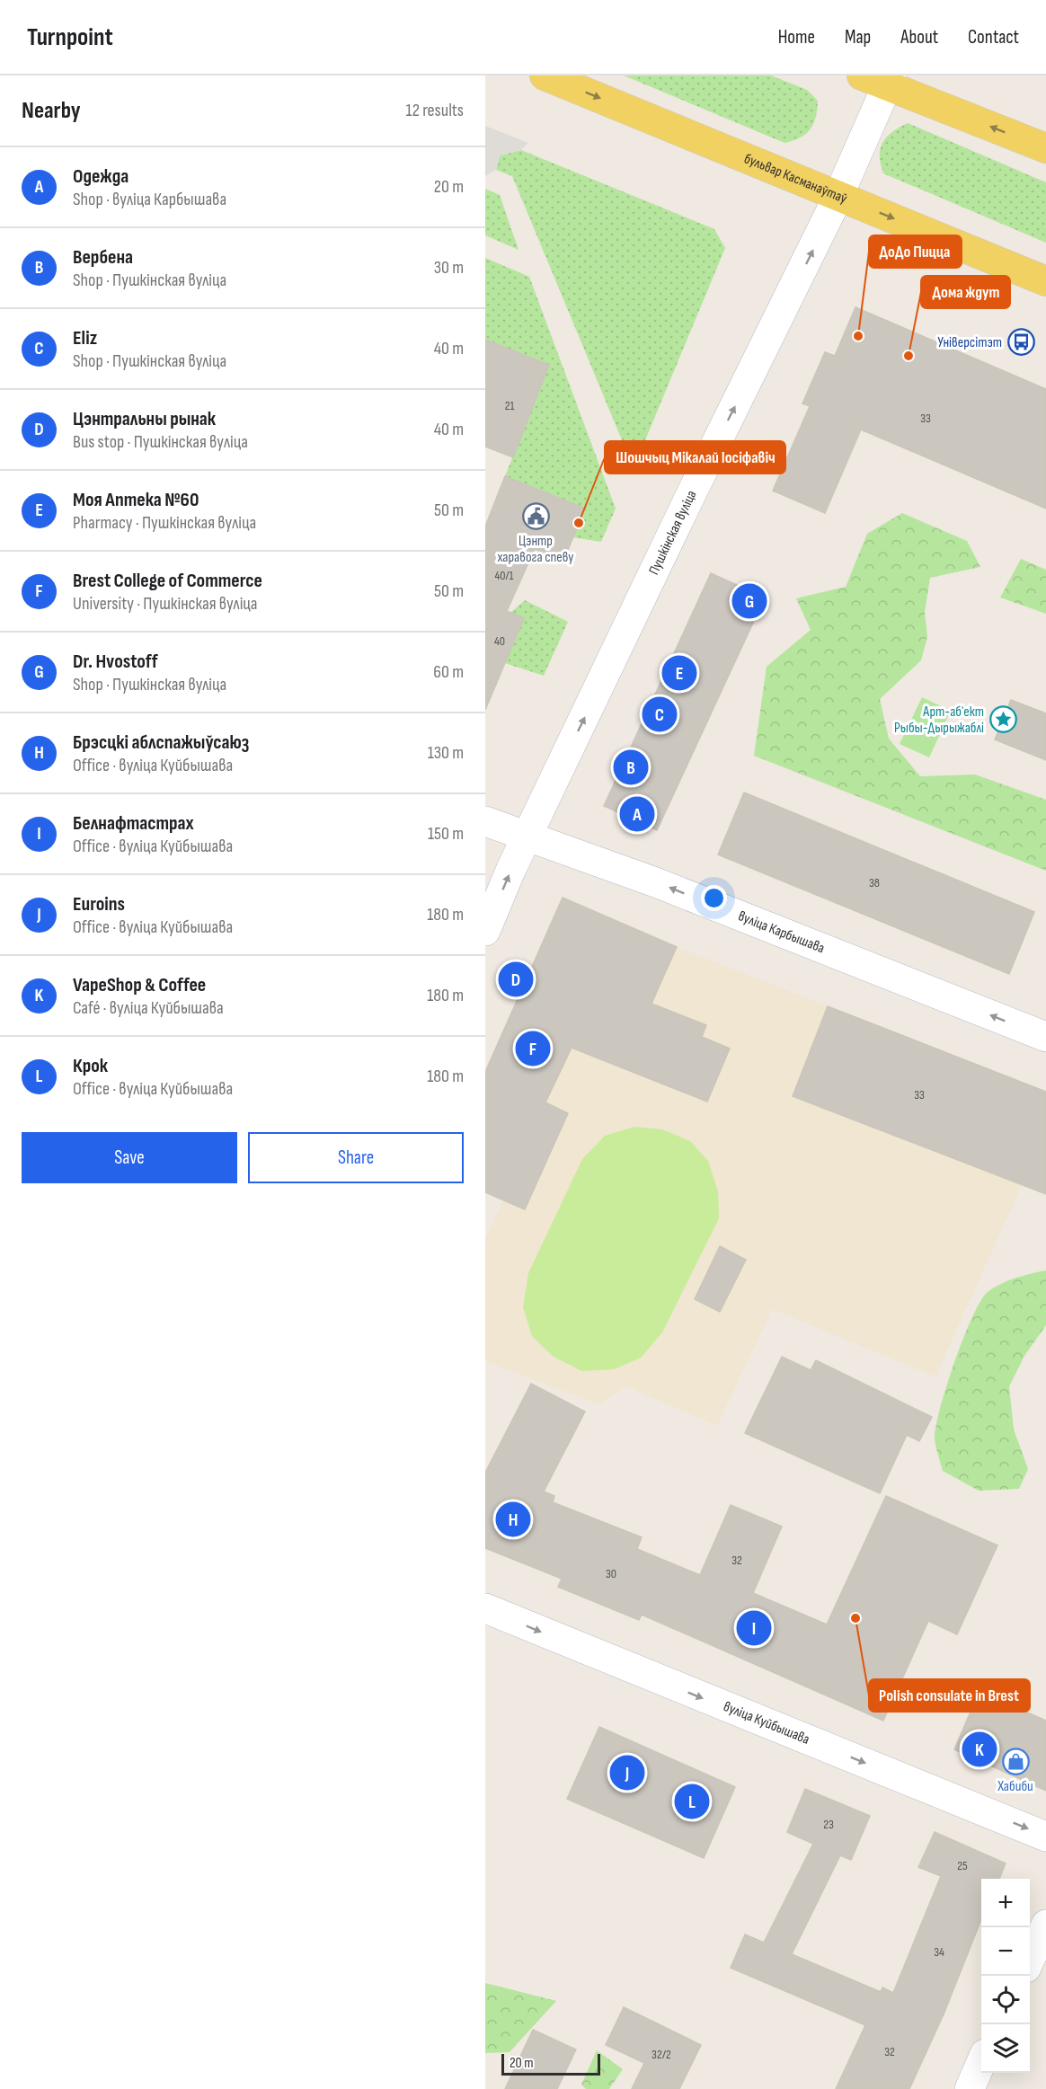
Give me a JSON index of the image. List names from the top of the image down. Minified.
{"streets":{"main road":["бульвар Касманаўтаў"],"street":["Пушкінская вуліца","вуліца Карбышава","вуліца Куйбышава"]},"crossings":[["бульвар Касманаўтаў","Пушкінская вуліца"],["Пушкінская вуліца","вуліца Карбышава"]],"one_way":["Пушкінская вуліца","вуліца Карбышава","вуліца Куйбышава"],"places":{"other":["ДоДо Пицца","Дома ждут","Шошчыц Мікалай Іосіфавіч","Polish consulate in Brest"],"bus stop":["Універсітэт"],"public building":["Цэнтр харавога спеву"],"place":["Арт-абʼект Рыбы-Дырыжаблі"],"shop":["Хабиби"]},"house_numbers":["21","33","40/1","40","38","33","32","30","23","25","34","32","32/2"],"scale_bar":"20 m","page":{"header":"Turnpoint","nav":["Home","Map","About","Contact"],"heading":["Nearby","12 results"],"list":[{"mark":"A","name":"Одежда","note":"Shop · вуліца Карбышава","value":"20 m"},{"mark":"B","name":"Вербена","note":"Shop · Пушкінская вуліца","value":"30 m"},{"mark":"C","name":"Eliz","note":"Shop · Пушкінская вуліца","value":"40 m"},{"mark":"D","name":"Цэнтральны рынак","note":"Bus stop · Пушкінская вуліца","value":"40 m"},{"mark":"E","name":"Моя Аптека №60","note":"Pharmacy · Пушкінская вуліца","value":"50 m"},{"mark":"F","name":"Brest College of Commerce","note":"University · Пушкінская вуліца","value":"50 m"},{"mark":"G","name":"Dr. Hvostoff","note":"Shop · Пушкінская вуліца","value":"60 m"},{"mark":"H","name":"Брэсцкі аблспажыўсаюз","note":"Office · вуліца Куйбышава","value":"130 m"},{"mark":"I","name":"Белнафтастрах","note":"Office · вуліца Куйбышава","value":"150 m"},{"mark":"J","name":"Euroins","note":"Office · вуліца Куйбышава","value":"180 m"},{"mark":"K","name":"VapeShop & Coffee","note":"Café · вуліца Куйбышава","value":"180 m"},{"mark":"L","name":"Крок","note":"Office · вуліца Куйбышава","value":"180 m"}],"pins":["G","E","C","B","A","D","F","H","I","K","J","L"],"buttons":["Save","Share"],"map_buttons":["+","−"],"scale":"20 m"}}
